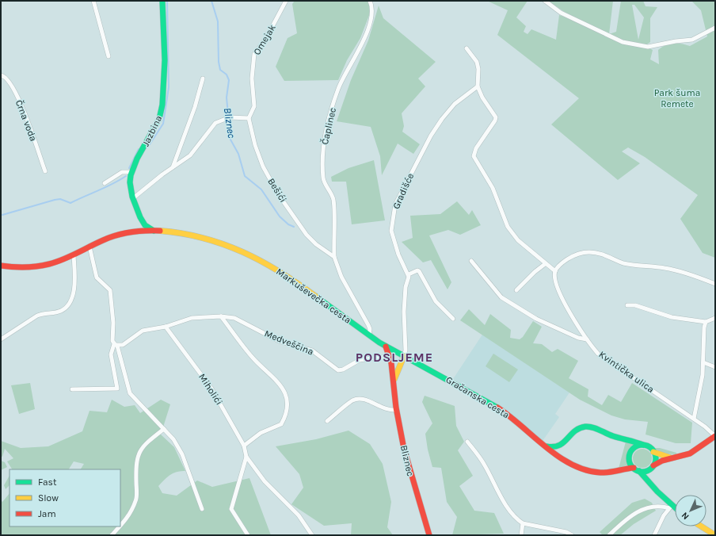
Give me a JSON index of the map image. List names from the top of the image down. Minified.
{"streets":{"main road":["Jazbina","Markuševečka cesta","Gračanska cesta","Bliznec"],"street":["Omejak","Črna voda","Čaplinec","Bešići","Gradišće","Medveščina","Kvintička ulica","Miholići"]},"crossings":[["Omejak","Bešići"],["Čaplinec","Bešići"],["Jazbina","Markuševečka cesta"],["Markuševečka cesta","Gračanska cesta"],["Markuševečka cesta","Bliznec"],["Medveščina","Miholići"],["Medveščina","Bliznec"],["Gračanska cesta","Bliznec"]],"districts":["PODSLJEME"],"water":["Bliznec"],"parks":["Park šuma Remete"],"legend":["Fast","Slow","Jam"],"north":"bottom left"}
